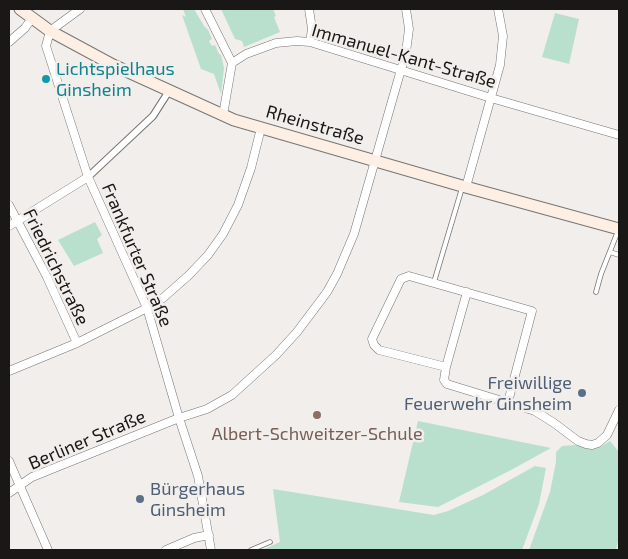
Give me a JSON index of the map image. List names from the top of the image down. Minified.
{"streets":{"main road":["Rheinstraße"],"street":["Immanuel-Kant-Straße","Frankfurter Straße","Friedrichstraße","Berliner Straße"]},"crossings":[["Immanuel-Kant-Straße","Berliner Straße"],["Rheinstraße","Frankfurter Straße"],["Rheinstraße","Berliner Straße"],["Frankfurter Straße","Berliner Straße"]],"places":["Lichtspielhaus Ginsheim","Freiwillige Feuerwehr Ginsheim","Albert-Schweitzer-Schule","Bürgerhaus Ginsheim"]}
